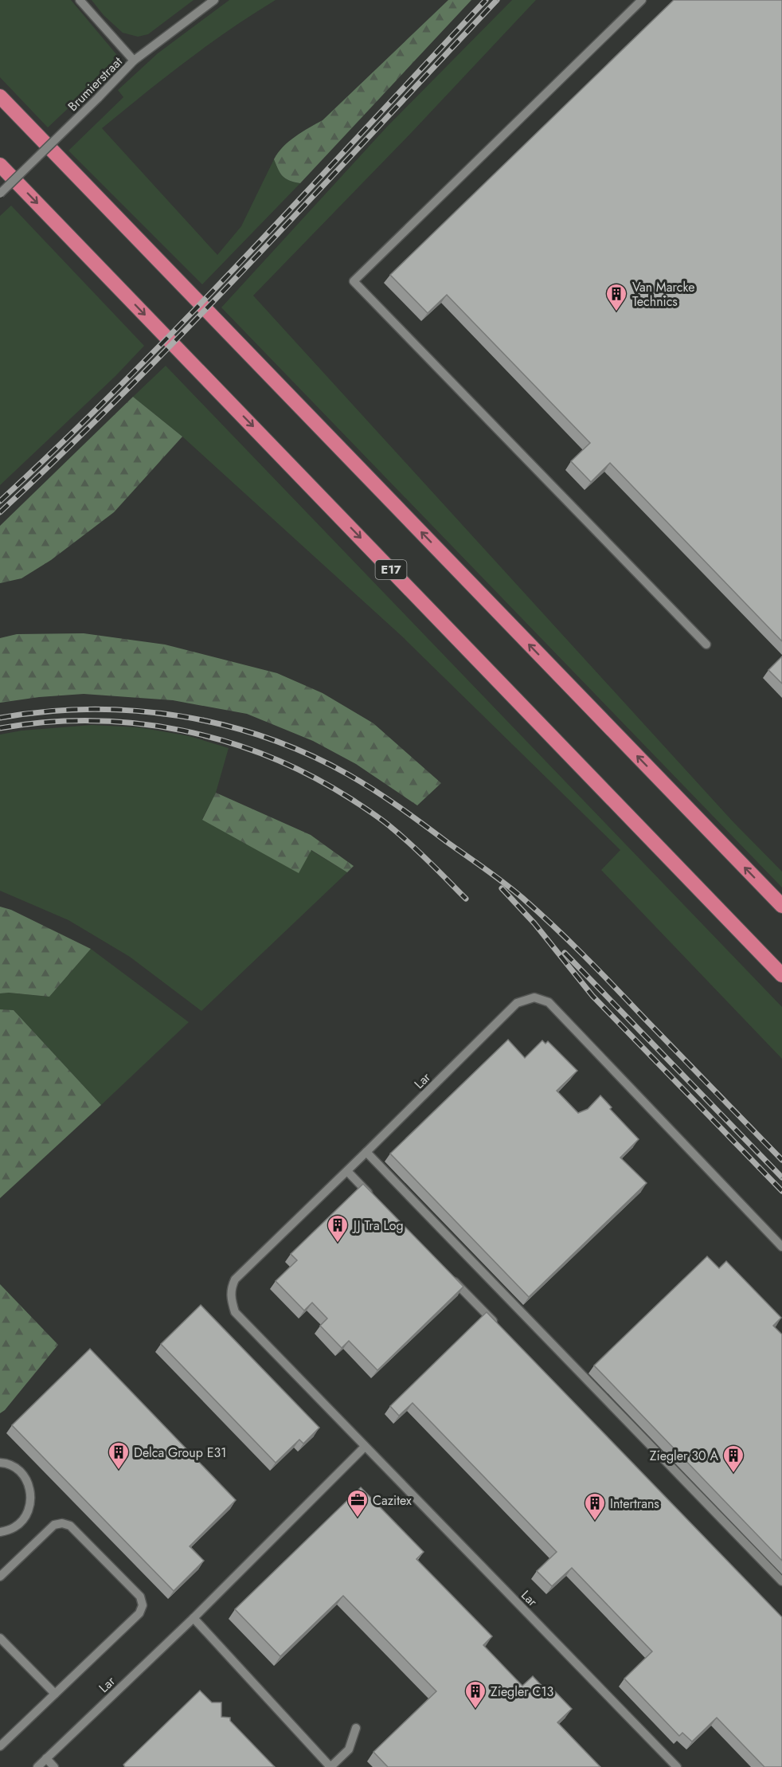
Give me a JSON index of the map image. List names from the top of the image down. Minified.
{"streets":{"highway":["E17"],"street":["Brumierstraat","Lar"]},"places":{"building":["Van Marcke Technics","JJ Tra Log","Delca Group E31","Ziegler 30 A","Intertrans","Ziegler C13"],"office":["Cazitex"]}}
